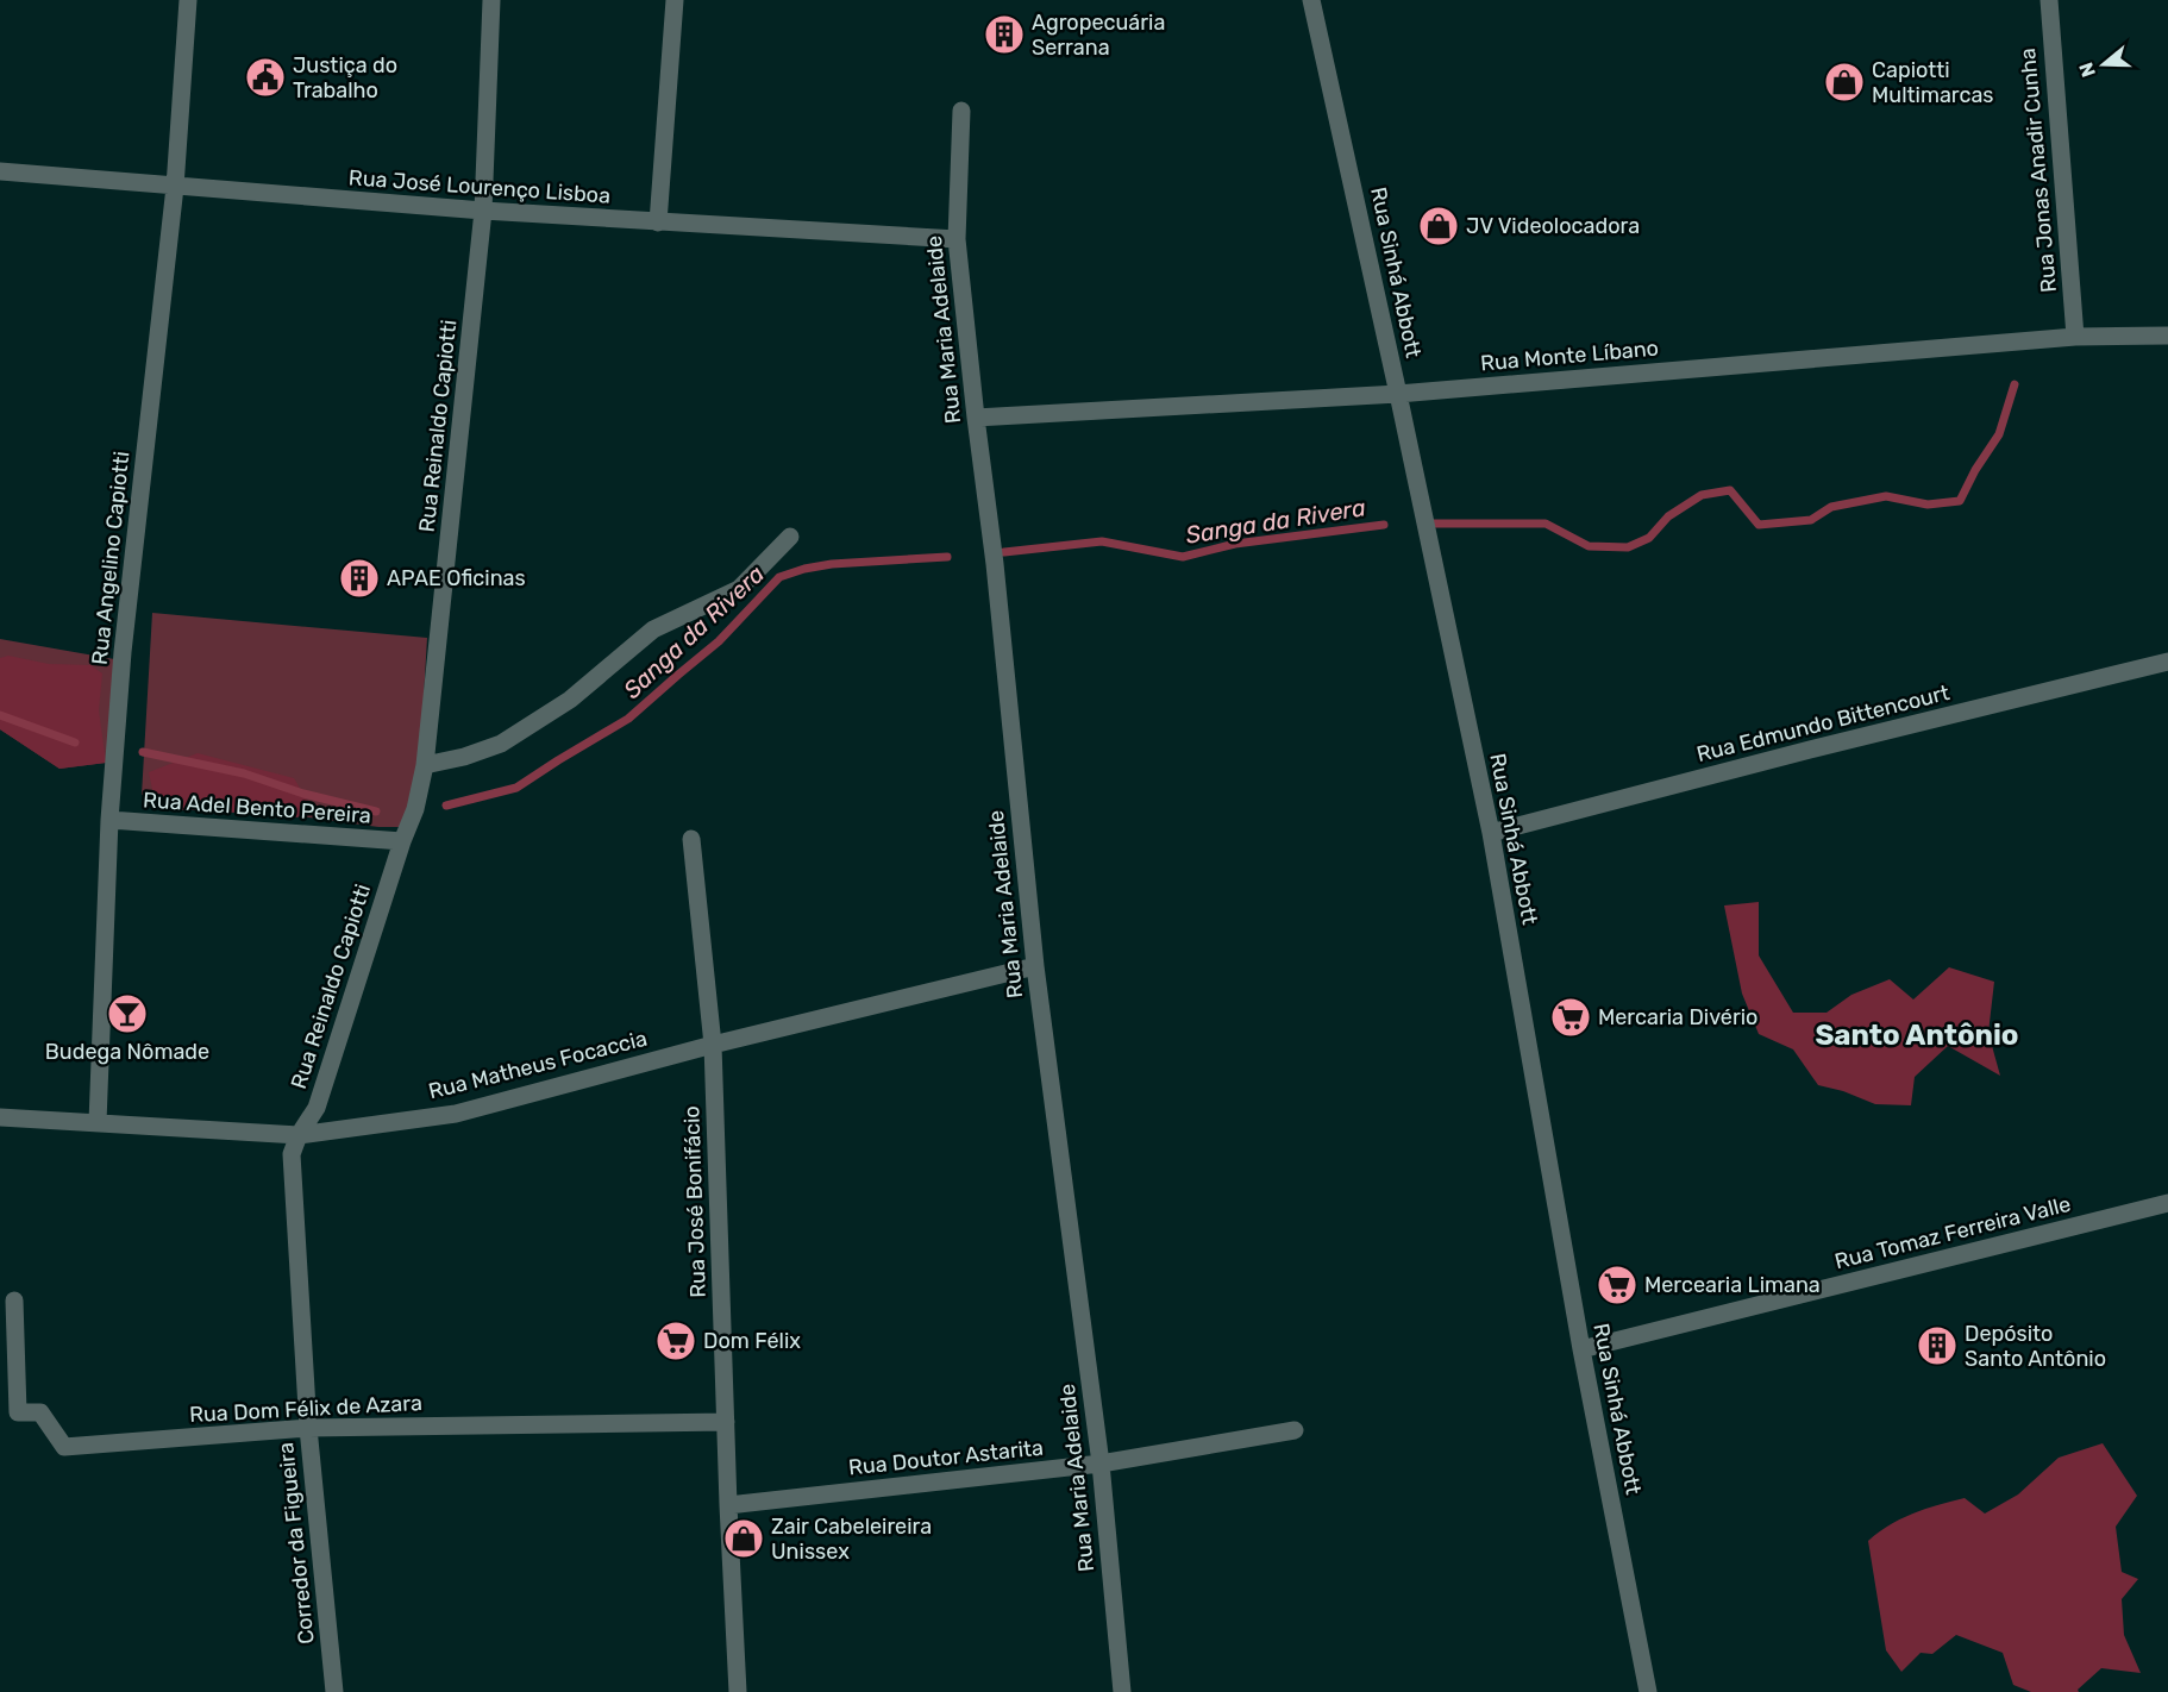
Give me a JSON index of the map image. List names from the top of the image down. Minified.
{"streets":{"street":["Rua Jonas Anadir Cunha","Rua José Lourenço Lisboa","Rua Sinhá Abbott","Rua Maria Adelaide","Rua Monte Líbano","Rua Reinaldo Capiotti","Rua Angelino Capiotti","Rua Edmundo Bittencourt","Rua Adel Bento Pereira","Rua Matheus Focaccia","Rua José Bonifácio","Rua Tomaz Ferreira Valle","Rua Dom Félix de Azara","Rua Doutor Astarita","Corredor da Figueira"]},"crossings":[["Rua Jonas Anadir Cunha","Rua Monte Líbano"],["Rua José Lourenço Lisboa","Rua Maria Adelaide"],["Rua José Lourenço Lisboa","Rua Reinaldo Capiotti"],["Rua José Lourenço Lisboa","Rua Angelino Capiotti"],["Rua Sinhá Abbott","Rua Monte Líbano"],["Rua Sinhá Abbott","Rua Edmundo Bittencourt"],["Rua Sinhá Abbott","Rua Tomaz Ferreira Valle"],["Rua Maria Adelaide","Rua Monte Líbano"],["Rua Maria Adelaide","Rua Matheus Focaccia"],["Rua Maria Adelaide","Rua Doutor Astarita"],["Rua Reinaldo Capiotti","Rua Adel Bento Pereira"],["Rua Reinaldo Capiotti","Rua Matheus Focaccia"],["Rua Reinaldo Capiotti","Corredor da Figueira"],["Rua Angelino Capiotti","Rua Adel Bento Pereira"],["Rua Angelino Capiotti","Rua Matheus Focaccia"],["Rua Matheus Focaccia","Rua José Bonifácio"],["Rua Matheus Focaccia","Corredor da Figueira"],["Rua José Bonifácio","Rua Dom Félix de Azara"],["Rua José Bonifácio","Rua Doutor Astarita"],["Rua Dom Félix de Azara","Corredor da Figueira"]],"districts":["Santo Antônio"],"water":["Sanga da Rivera"],"places":{"building":["Agropecuária Serrana","APAE Oficinas","Depósito Santo Antônio"],"public building":["Justiça do Trabalho"],"shop":["Capiotti Multimarcas","JV Videolocadora","Zair Cabeleireira Unissex"],"bar":["Budega Nômade"],"supermarket":["Mercaria Divério","Mercearia Limana","Dom Félix"]},"north":"left"}
